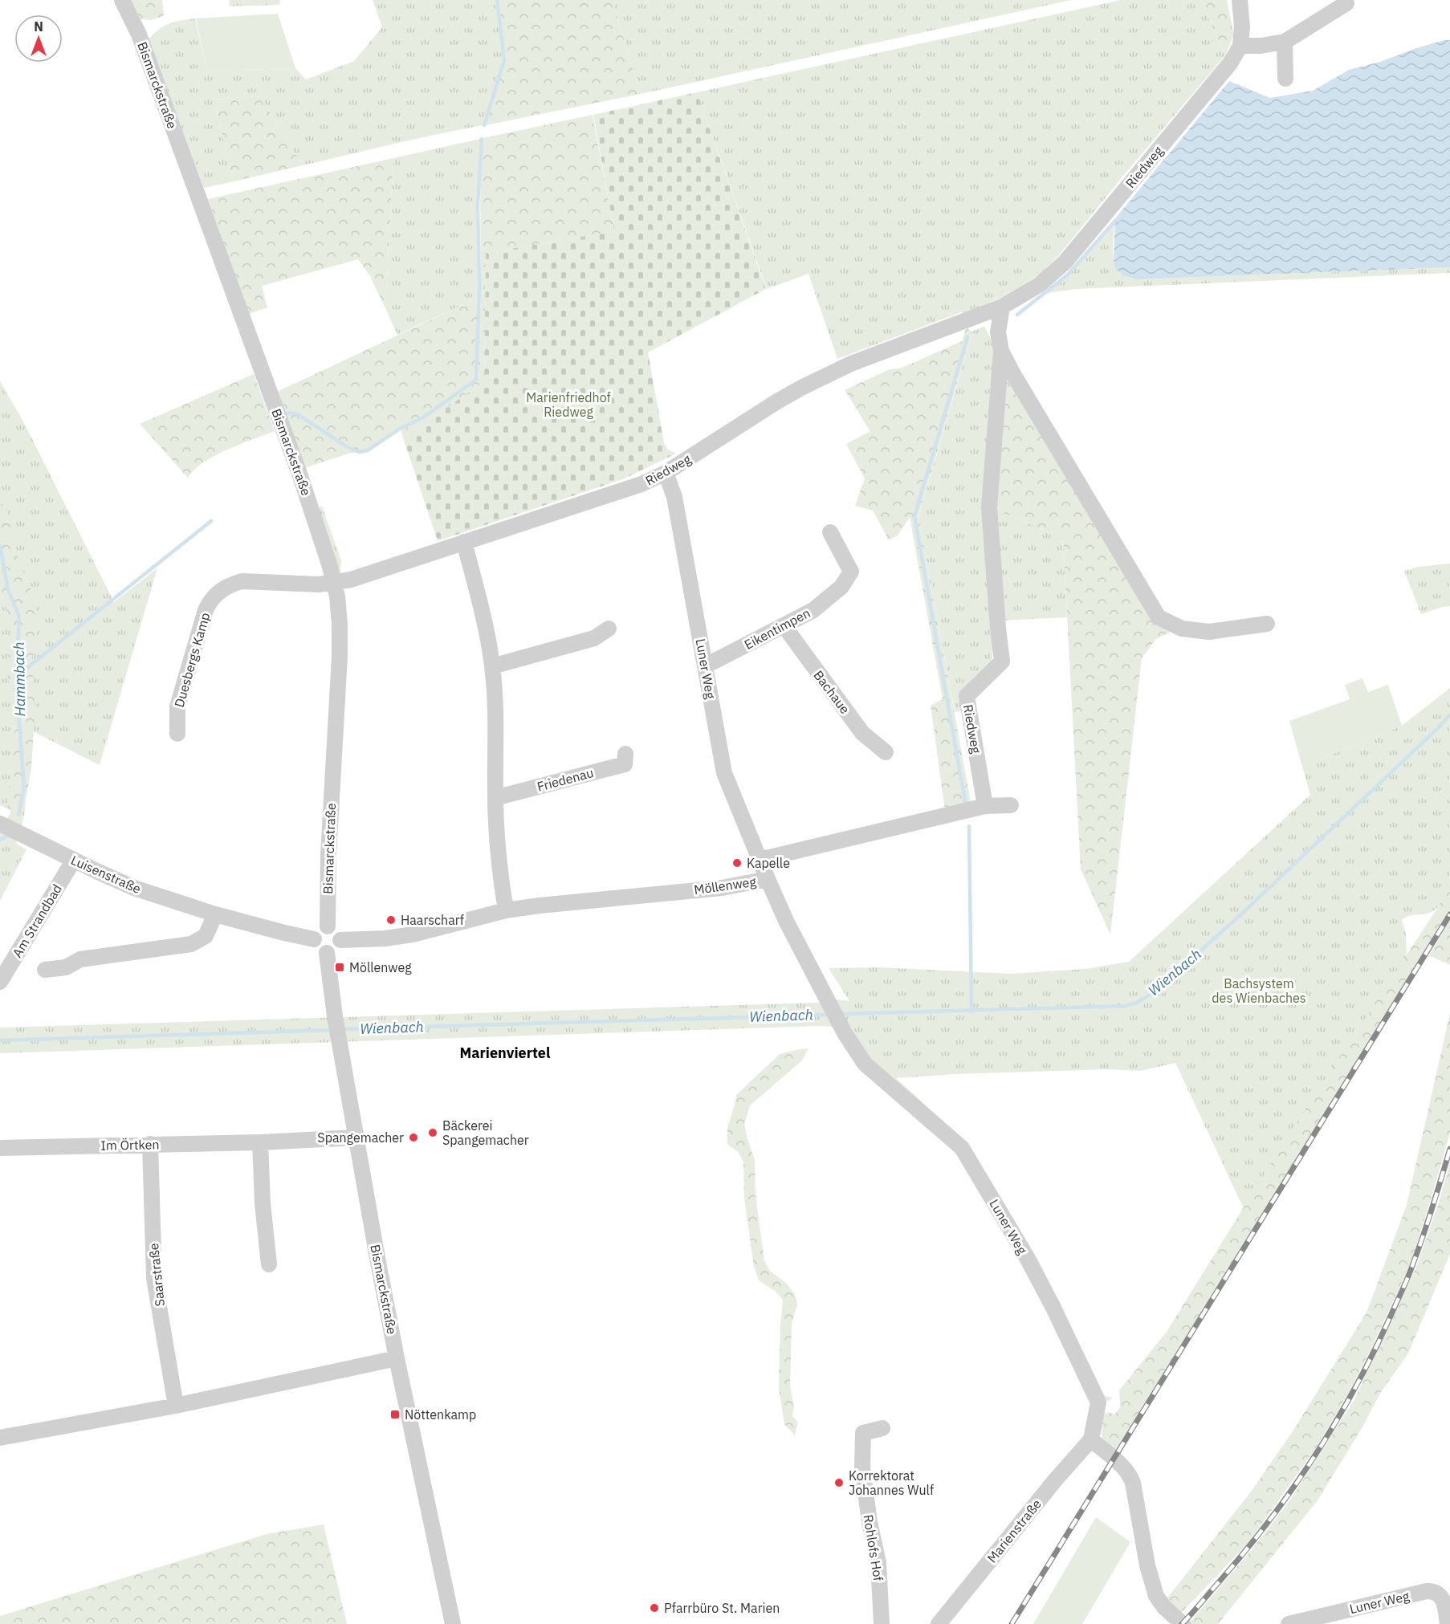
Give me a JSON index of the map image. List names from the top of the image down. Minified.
{"streets":{"street":["Bismarckstraße","Riedweg","Eikentimpen","Duesbergs Kamp","Luner Weg","Bachaue","Friedenau","Luisenstraße","Möllenweg","Am Strandbad","Im Örtken","Saarstraße","Marienstraße","Rohlofs Hof"]},"crossings":[["Bismarckstraße","Riedweg"],["Bismarckstraße","Duesbergs Kamp"],["Bismarckstraße","Luisenstraße"],["Bismarckstraße","Möllenweg"],["Bismarckstraße","Im Örtken"],["Riedweg","Duesbergs Kamp"],["Riedweg","Luner Weg"],["Eikentimpen","Luner Weg"],["Eikentimpen","Bachaue"],["Luner Weg","Möllenweg"],["Luner Weg","Marienstraße"],["Luisenstraße","Möllenweg"],["Luisenstraße","Am Strandbad"],["Im Örtken","Saarstraße"]],"districts":["Marienviertel"],"water":["Hammbach","Wienbach"],"parks":["Marienfriedhof Riedweg","Bachsystem des Wienbaches"],"places":{"other":["Kapelle","Haarscharf","Bäckerei Spangemacher","Spangemacher","Korrektorat Johannes Wulf","Pfarrbüro St. Marien"],"transit":["Möllenweg","Nöttenkamp"]},"north":"top"}
